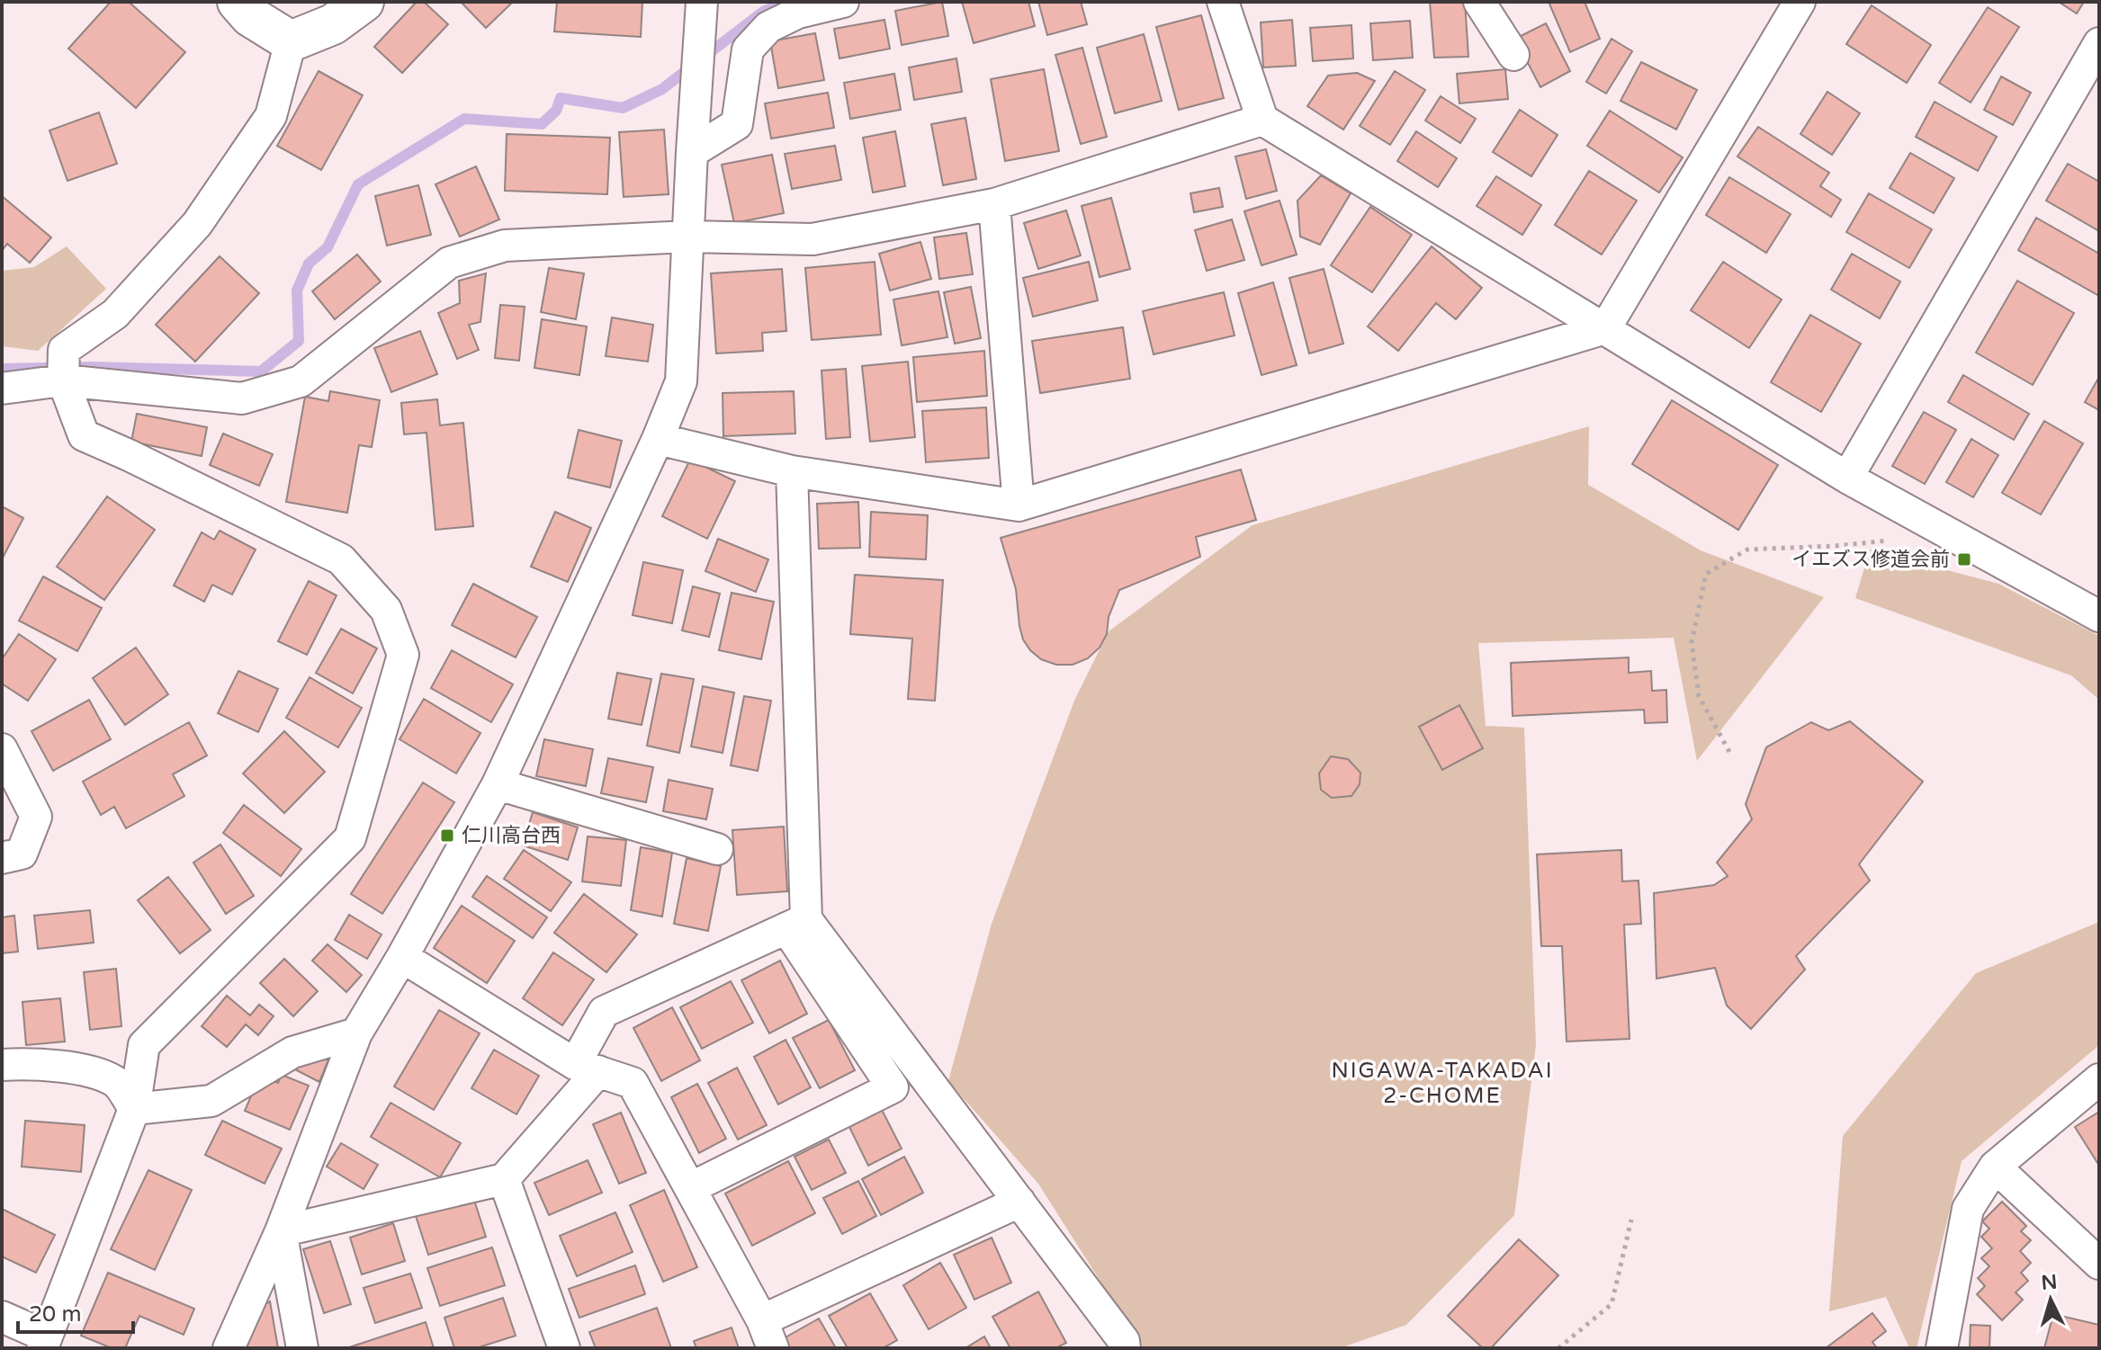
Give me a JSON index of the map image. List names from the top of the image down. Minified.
{"districts":["NIGAWA-TAKADAI 2-CHOME"],"places":{"transit":["イエズス修道会前","仁川高台西"]},"scale_bar":"20 m","north":"top"}
